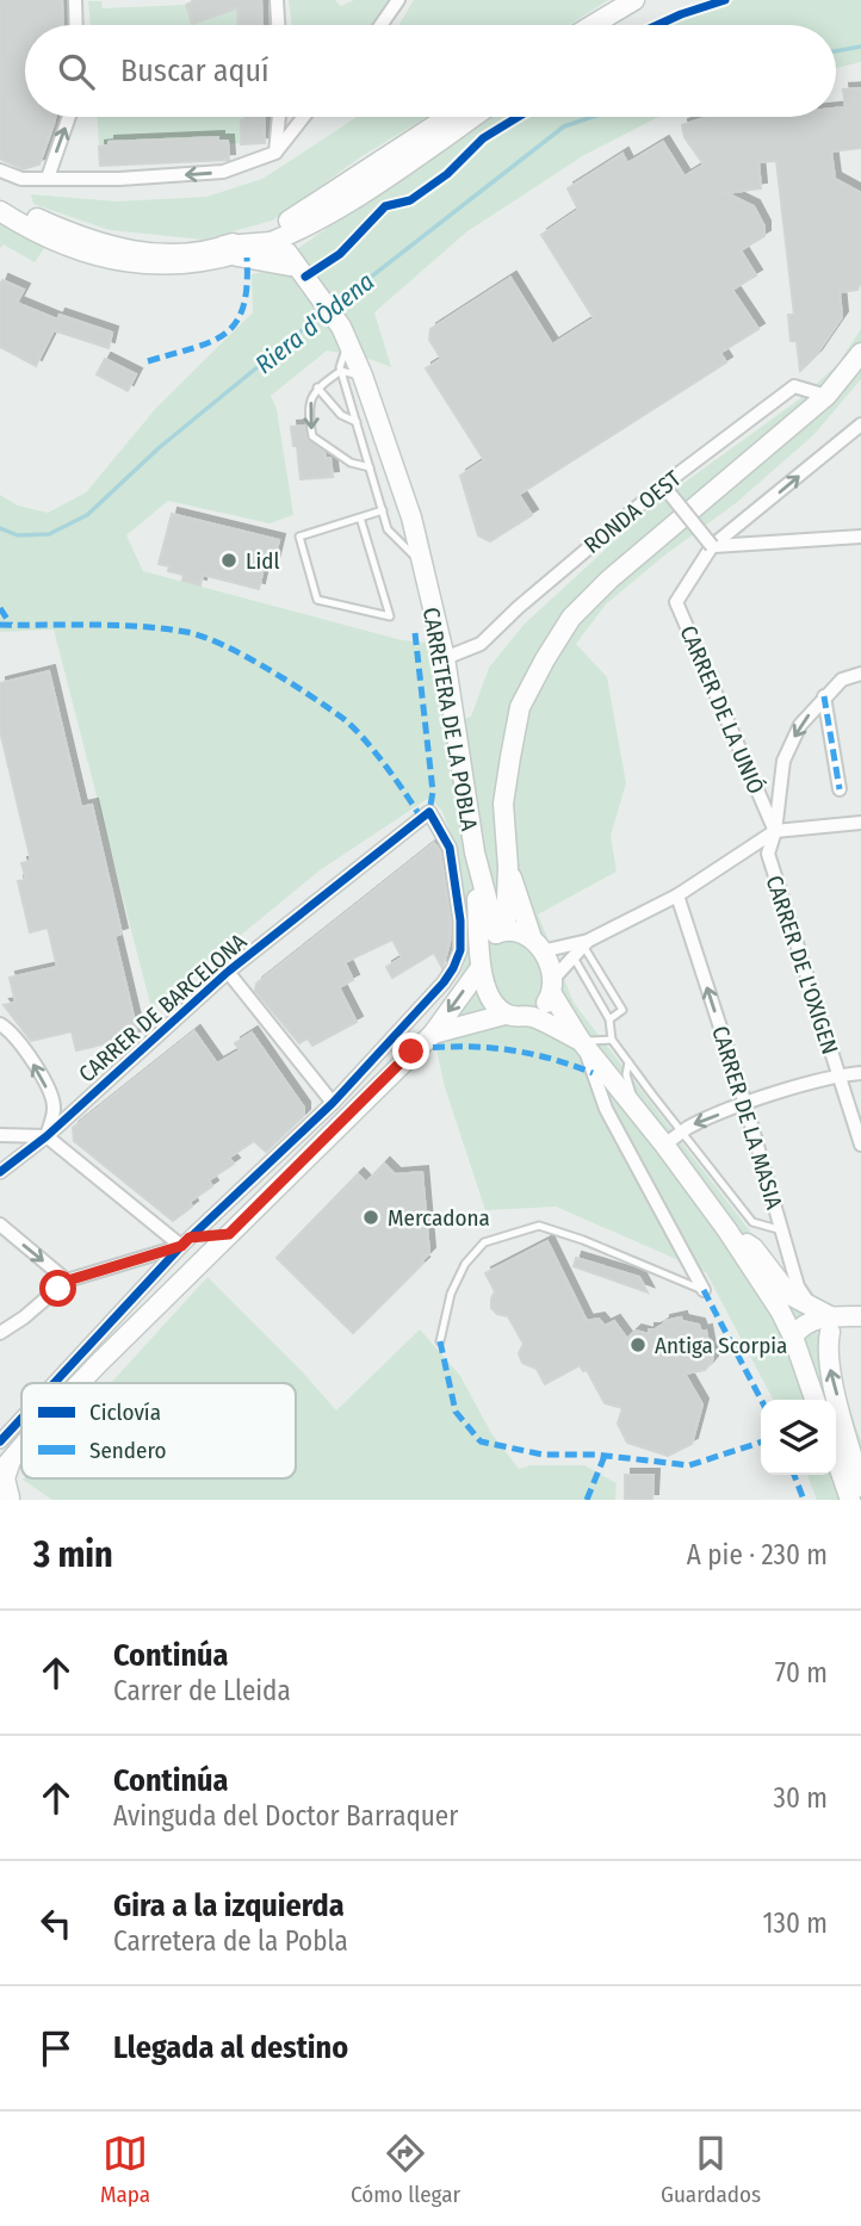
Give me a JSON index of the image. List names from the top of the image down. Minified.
{"streets":{"street":["RONDA OEST","CARRER DE LA UNIÓ","CARRETERA DE LA POBLA","CARRER DE L'OXIGEN","CARRER DE BARCELONA","CARRER DE LA MASIA"]},"crossings":[["RONDA OEST","CARRETERA DE LA POBLA"],["CARRER DE LA UNIÓ","CARRER DE L'OXIGEN"]],"one_way":["CARRER DE LA MASIA"],"water":["Riera d'Òdena"],"places":["Lidl","Mercadona","Antiga Scorpia"],"legend":["Ciclovía","Sendero"],"page":{"search":"Buscar aquí","heading":["3 min","A pie · 230 m"],"list":[["Continúa","Carrer de Lleida","70 m"],["Continúa","Avinguda del Doctor Barraquer","30 m"],["Gira a la izquierda","Carretera de la Pobla","130 m"],"Llegada al destino"],"nav":["Mapa","Cómo llegar","Guardados"]}}
